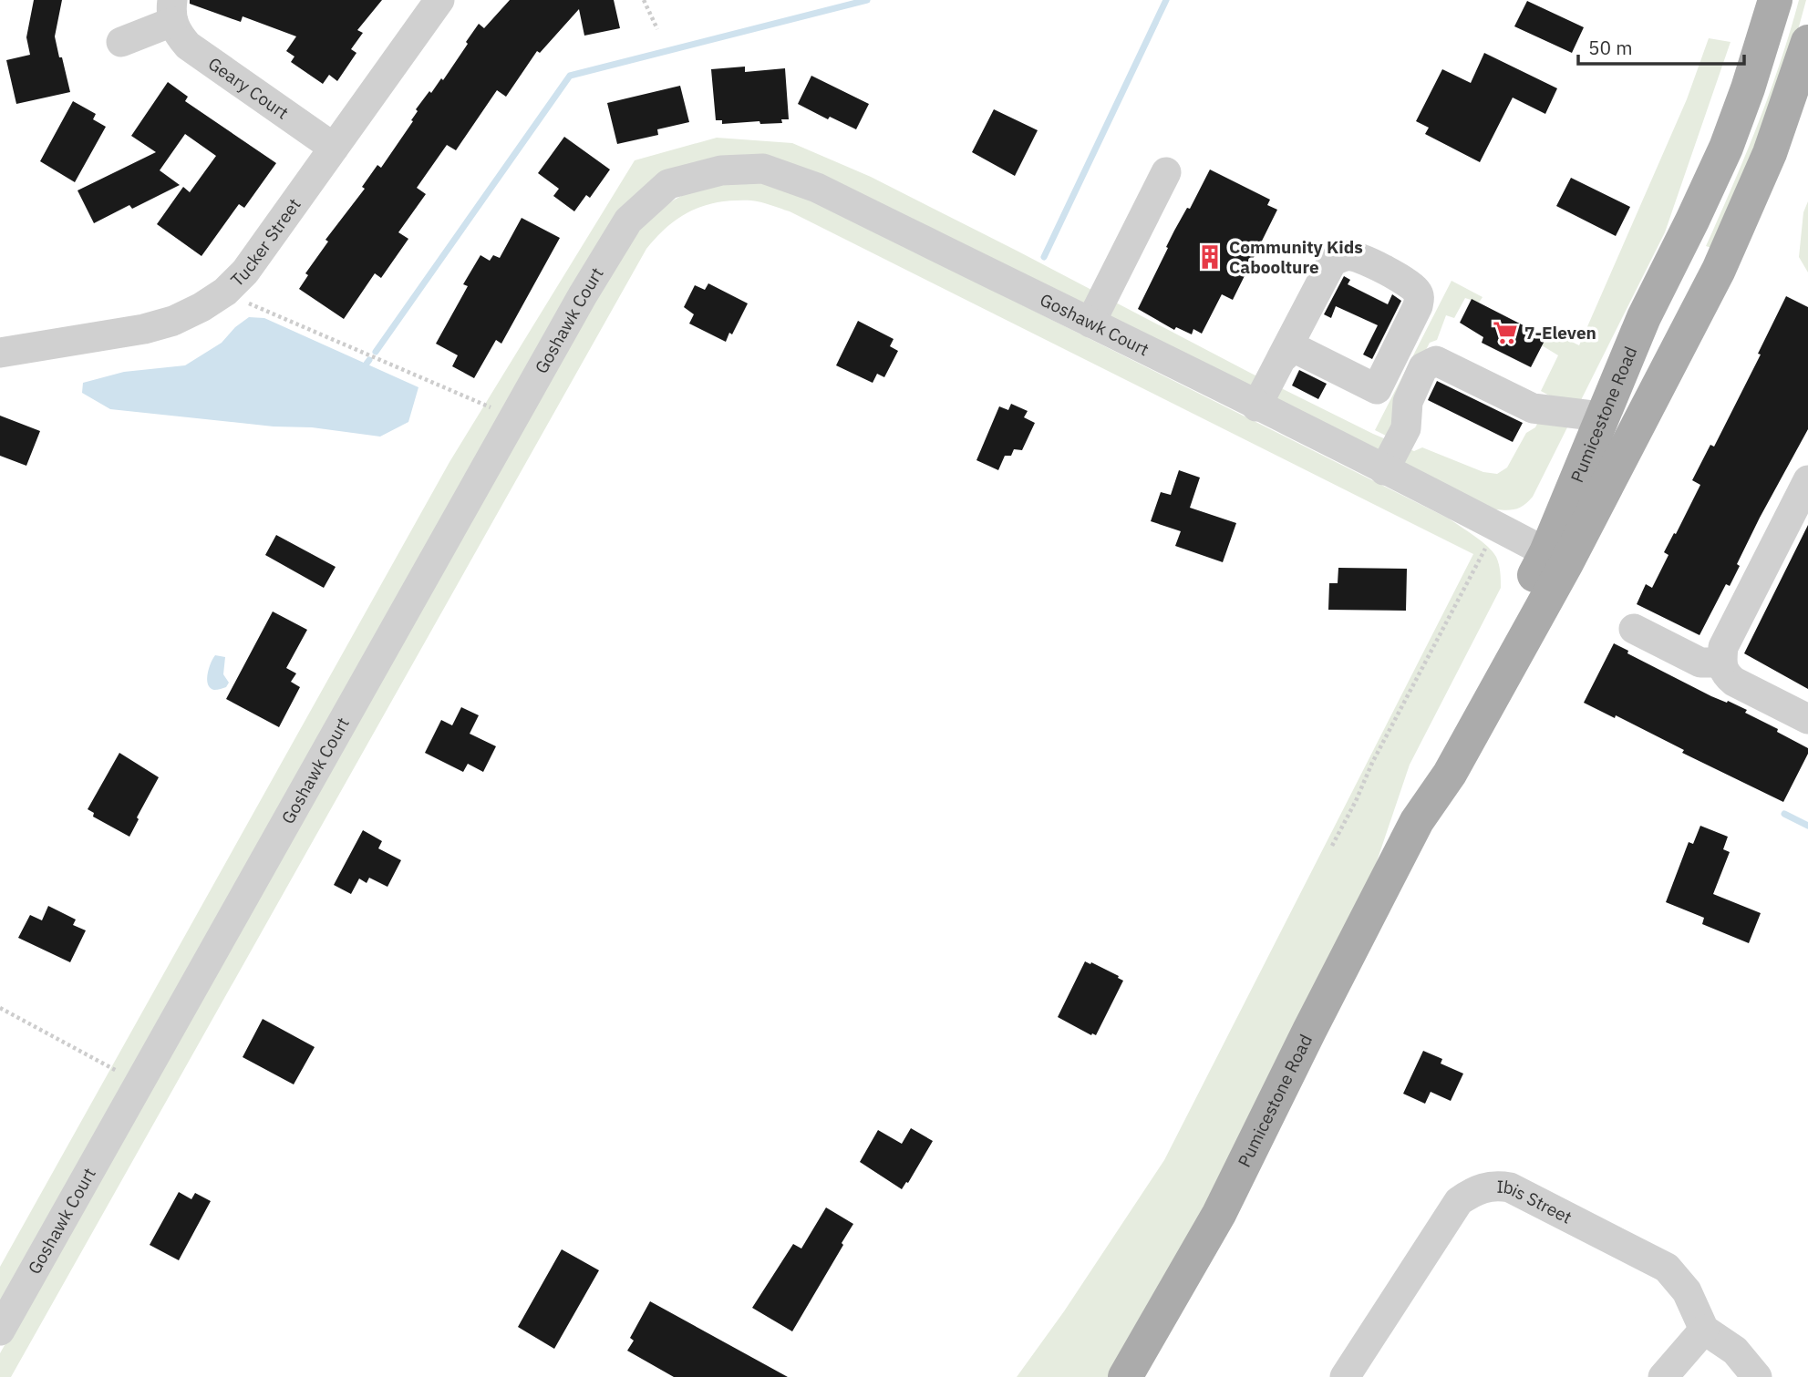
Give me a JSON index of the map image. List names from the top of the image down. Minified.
{"streets":{"main road":["Pumicestone Road"],"street":["Geary Court","Tucker Street","Goshawk Court","Ibis Street"]},"crossings":[["Geary Court","Tucker Street"],["Goshawk Court","Pumicestone Road"]],"places":{"building":["Community Kids Caboolture"],"supermarket":["7-Eleven"]},"scale_bar":"50 m"}
